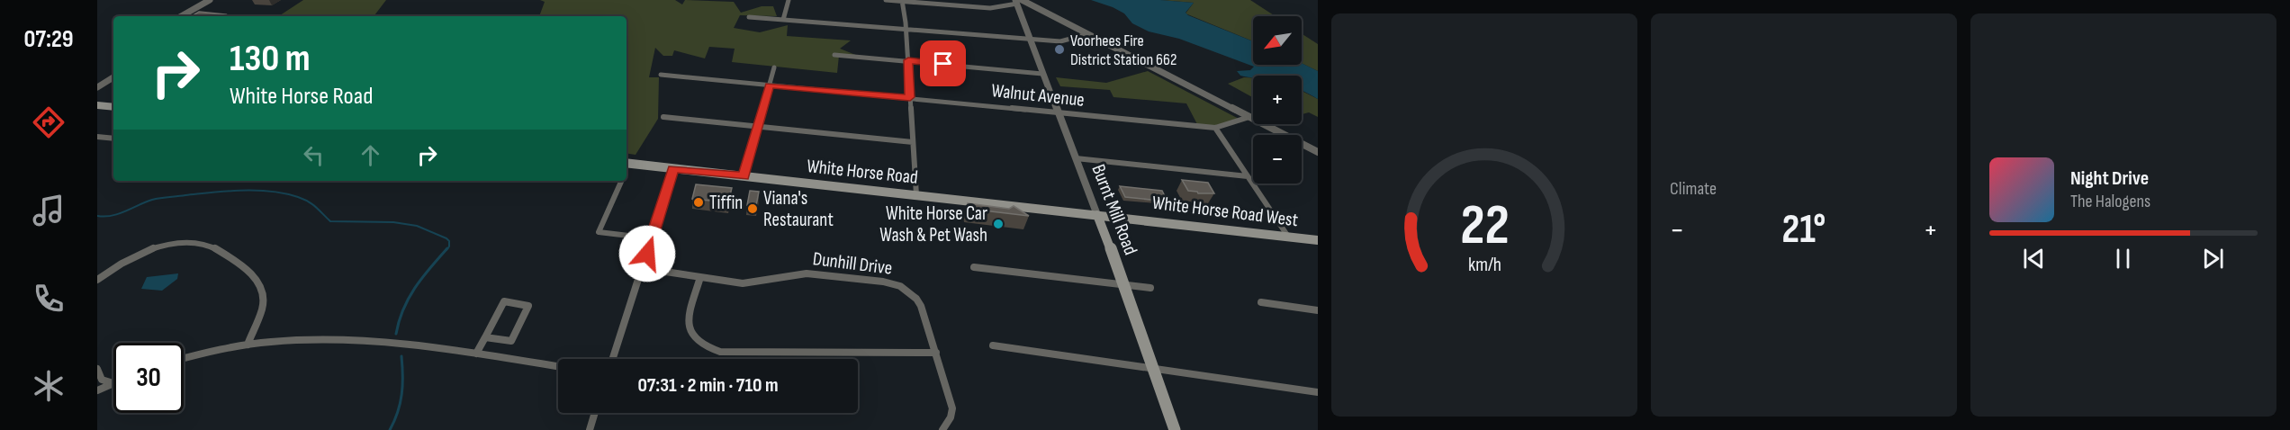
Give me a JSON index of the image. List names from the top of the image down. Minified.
{"streets":{"main road":["White Horse Road","Burnt Mill Road","White Horse Road West"],"street":["Walnut Avenue","Dunhill Drive"]},"crossings":[["Walnut Avenue","Burnt Mill Road"],["White Horse Road","Burnt Mill Road"],["White Horse Road","White Horse Road West"],["Burnt Mill Road","White Horse Road West"]],"places":["Voorhees Fire District Station 662","Tiffin","Viana's Restaurant","White Horse Car Wash & Pet Wash"],"north":"bottom left","page":{"tabs":"07:29","tile":"Climate","map_buttons":["+","−"],"turn":["130 m","White Horse Road"],"song":["Night Drive","The Halogens"],"heat":["−","21°","+"],"limit":"30","trip":"07:31 · 2 min · 710 m","gauge":["22","km/h"]}}
